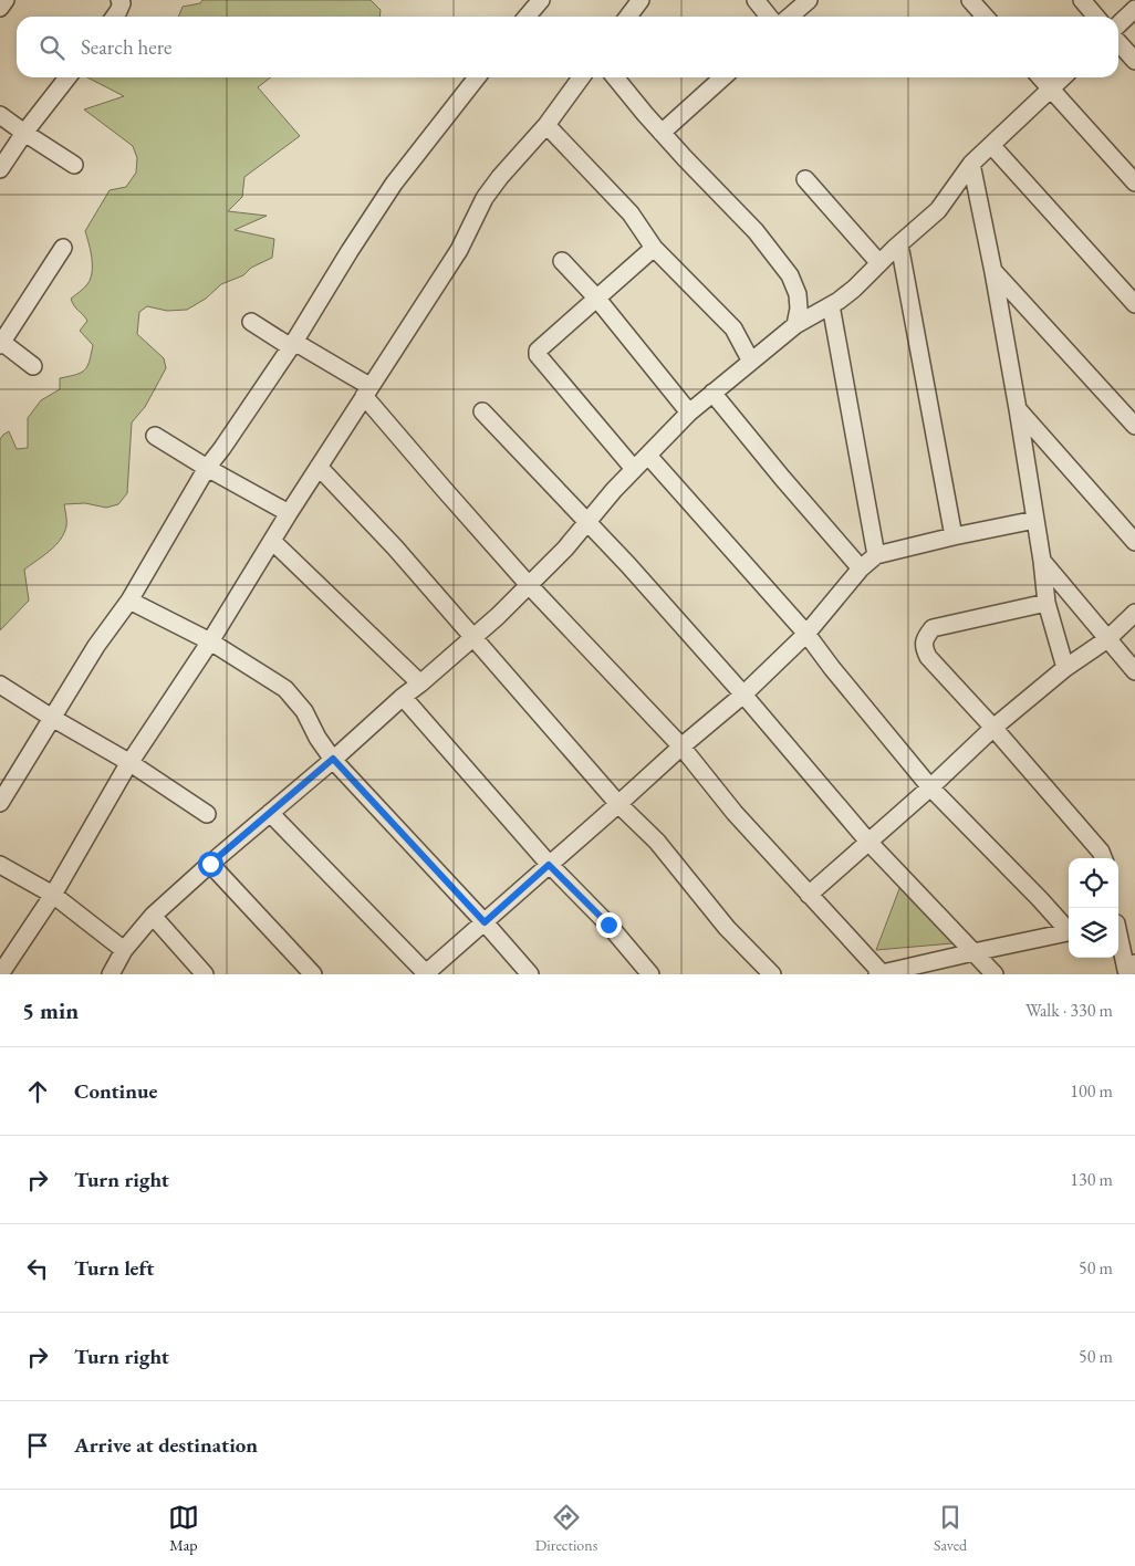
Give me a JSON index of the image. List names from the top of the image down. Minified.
{"page":{"search":"Search here","heading":["5 min","Walk · 330 m"],"list":[["Continue","100 m"],["Turn right","130 m"],["Turn left","50 m"],["Turn right","50 m"],"Arrive at destination"],"nav":["Map","Directions","Saved"]}}
